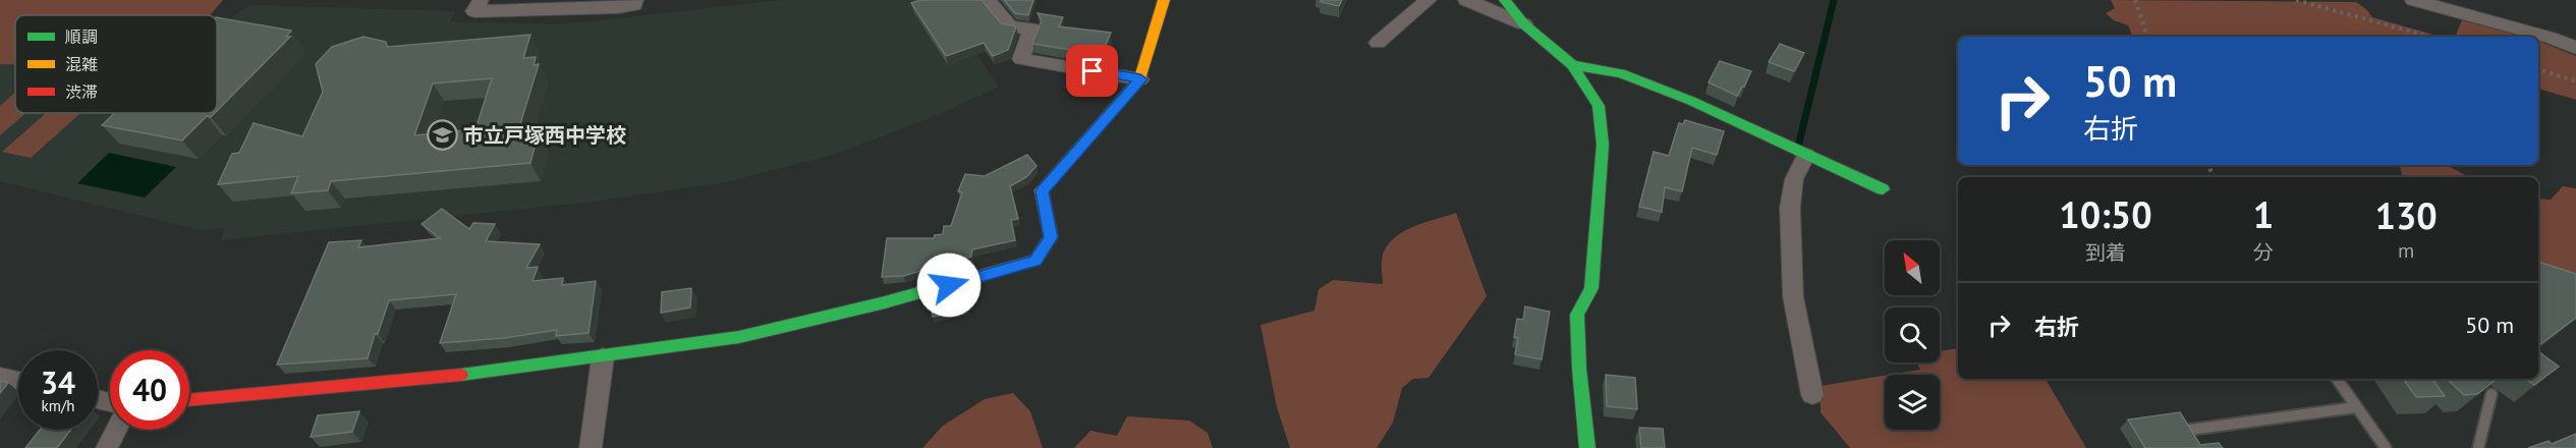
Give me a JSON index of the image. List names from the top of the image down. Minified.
{"places":{"school or university":["市立戸塚西中学校"]},"legend":["順調","混雑","渋滞"],"north":"top left","page":{"turn":["50 m","右折"],"eta":["10:50","到着","1","分","130","m"],"list":[{"name":"右折","value":"50 m"}],"speed":"34 km/h","limit":"40"}}
